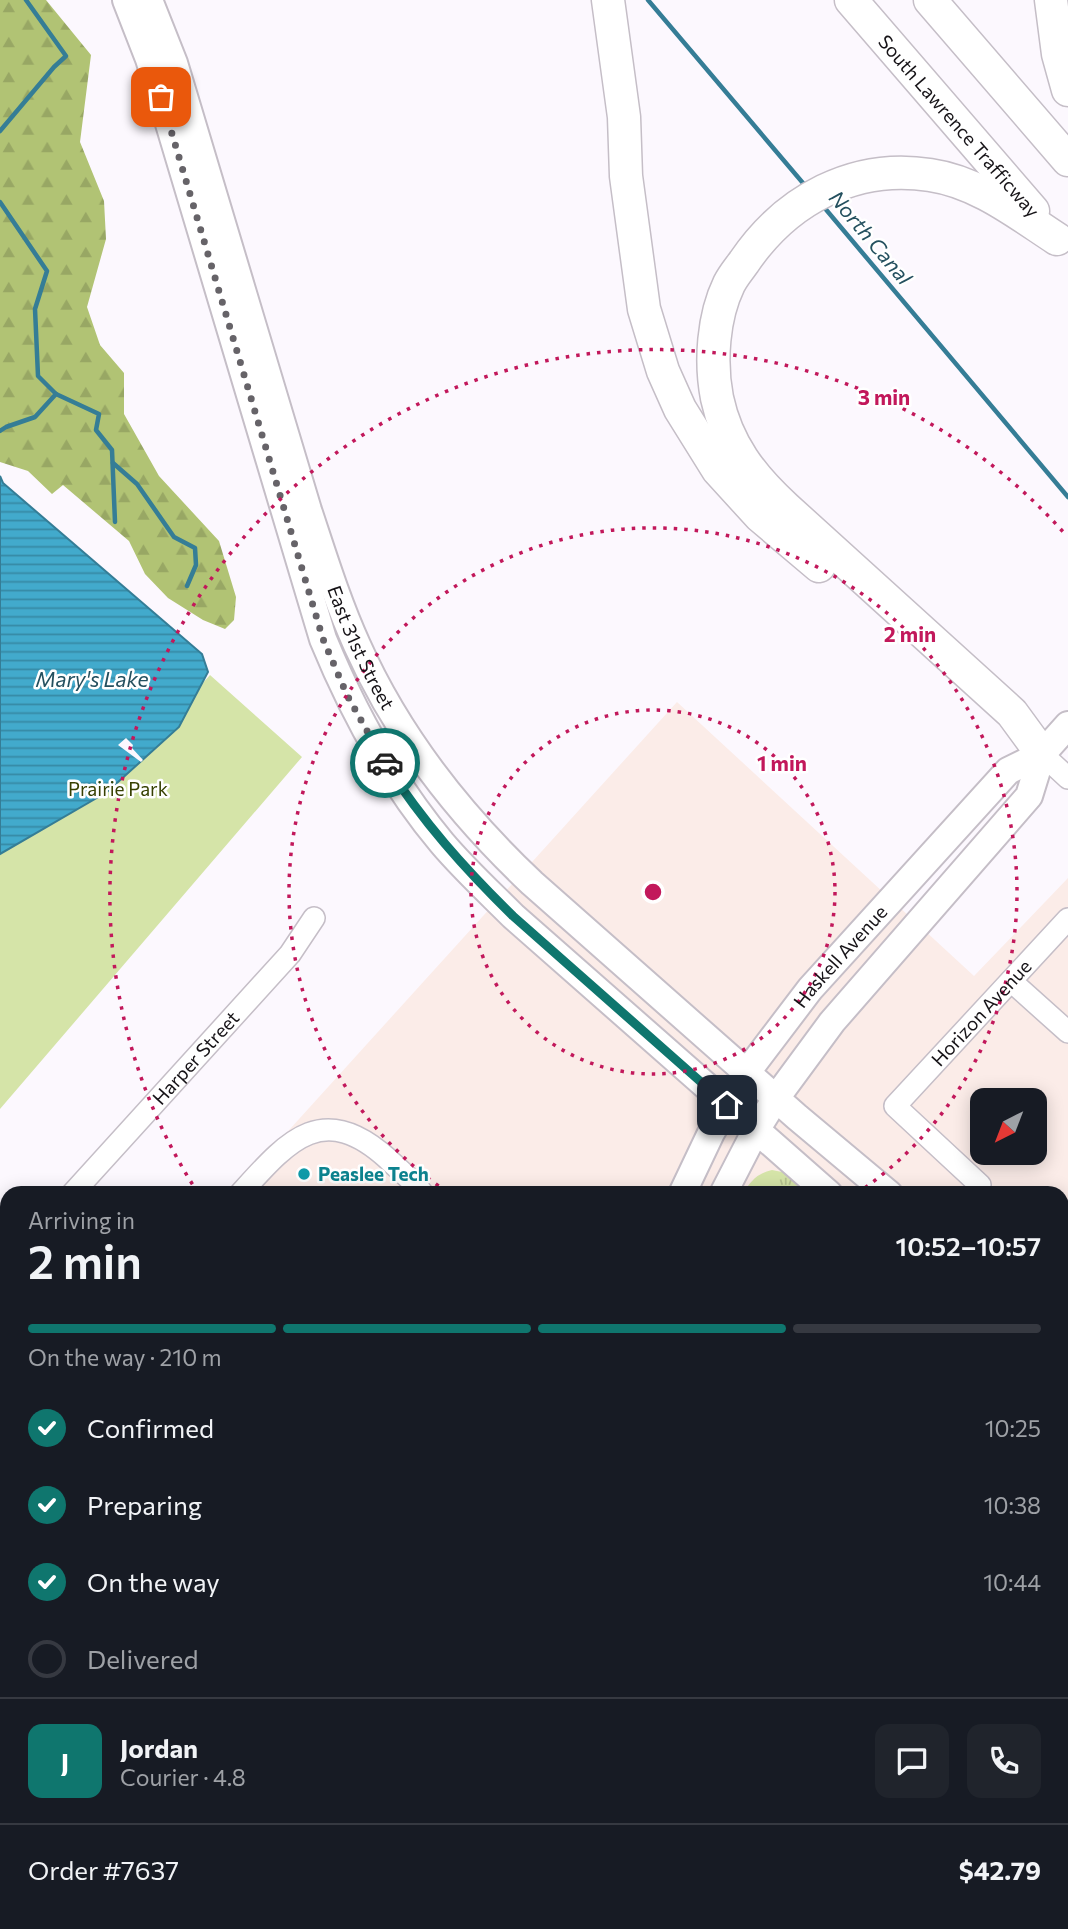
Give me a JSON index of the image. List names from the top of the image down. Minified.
{"streets":{"highway":["South Lawrence Trafficway"],"main road":["East 31st Street","Haskell Avenue"],"street":["Horizon Avenue","Harper Street"]},"crossings":[["East 31st Street","Haskell Avenue"]],"water":["North Canal","Mary's Lake"],"parks":["Prairie Park"],"places":["Peaslee Tech"],"north":"bottom left","page":{"heading":["2 min","Arriving in","10:52–10:57"],"panel":["Jordan","Courier · 4.8","Order #7637","$42.79"],"bar":"On the way · 210 m","list":[["Confirmed","10:25"],["Preparing","10:38"],["On the way","10:44"],"Delivered"],"round":"J"},"rings":["3 min","2 min","1 min"]}
